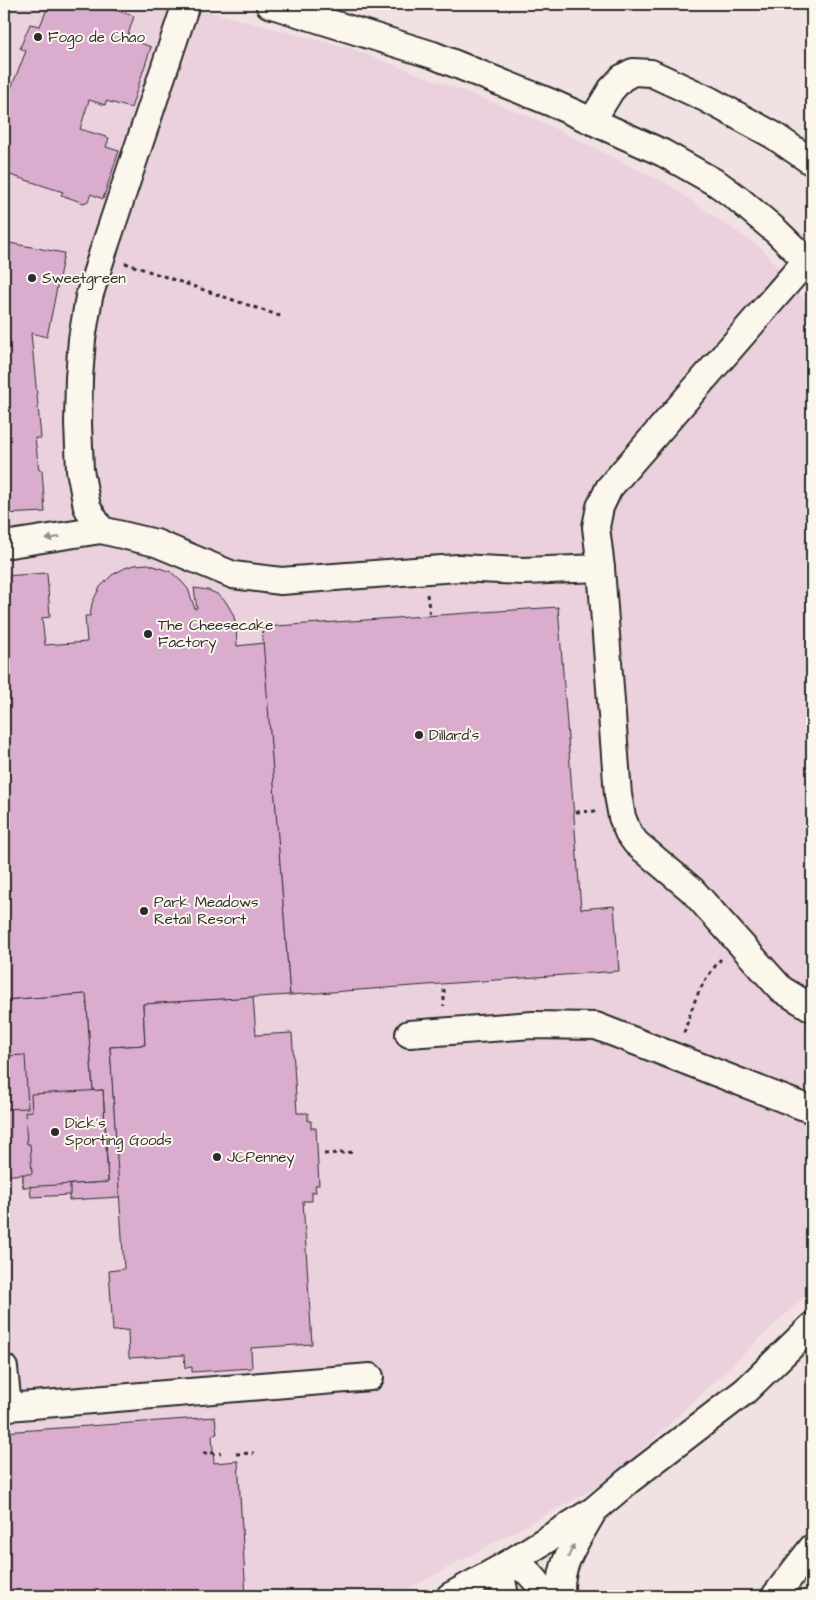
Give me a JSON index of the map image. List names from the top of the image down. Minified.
{"places":["Fogo de Chao","Sweetgreen","The Cheesecake Factory","Dillard's","Park Meadows Retail Resort","Dick's Sporting Goods","JCPenney"]}
